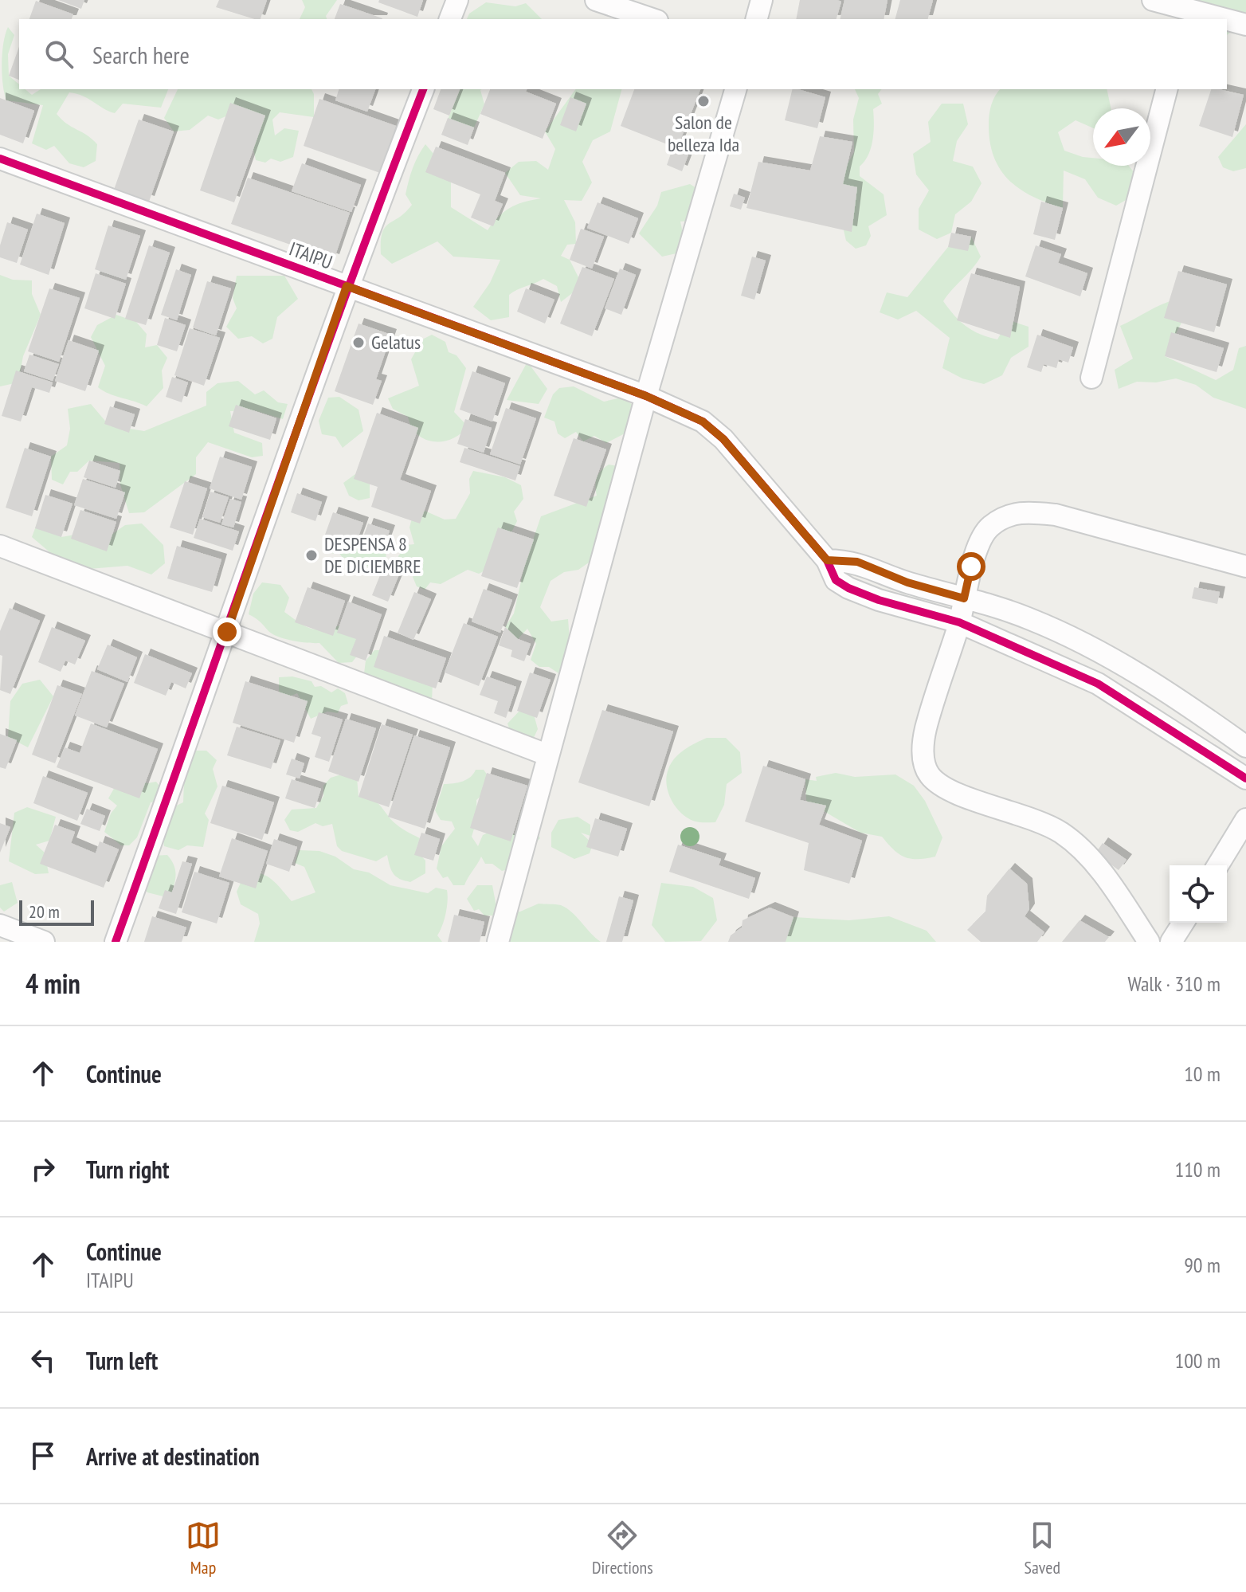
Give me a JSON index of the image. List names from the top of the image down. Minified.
{"streets":{"street":["ITAIPU"]},"places":["Salon de belleza Ida","Gelatus","DESPENSA 8 DE DICIEMBRE"],"scale_bar":"20 m","north":"bottom left","page":{"search":"Search here","scale":"20 m","heading":["4 min","Walk · 310 m"],"list":[["Continue","10 m"],["Turn right","110 m"],["Continue","ITAIPU","90 m"],["Turn left","100 m"],"Arrive at destination"],"nav":["Map","Directions","Saved"]}}
